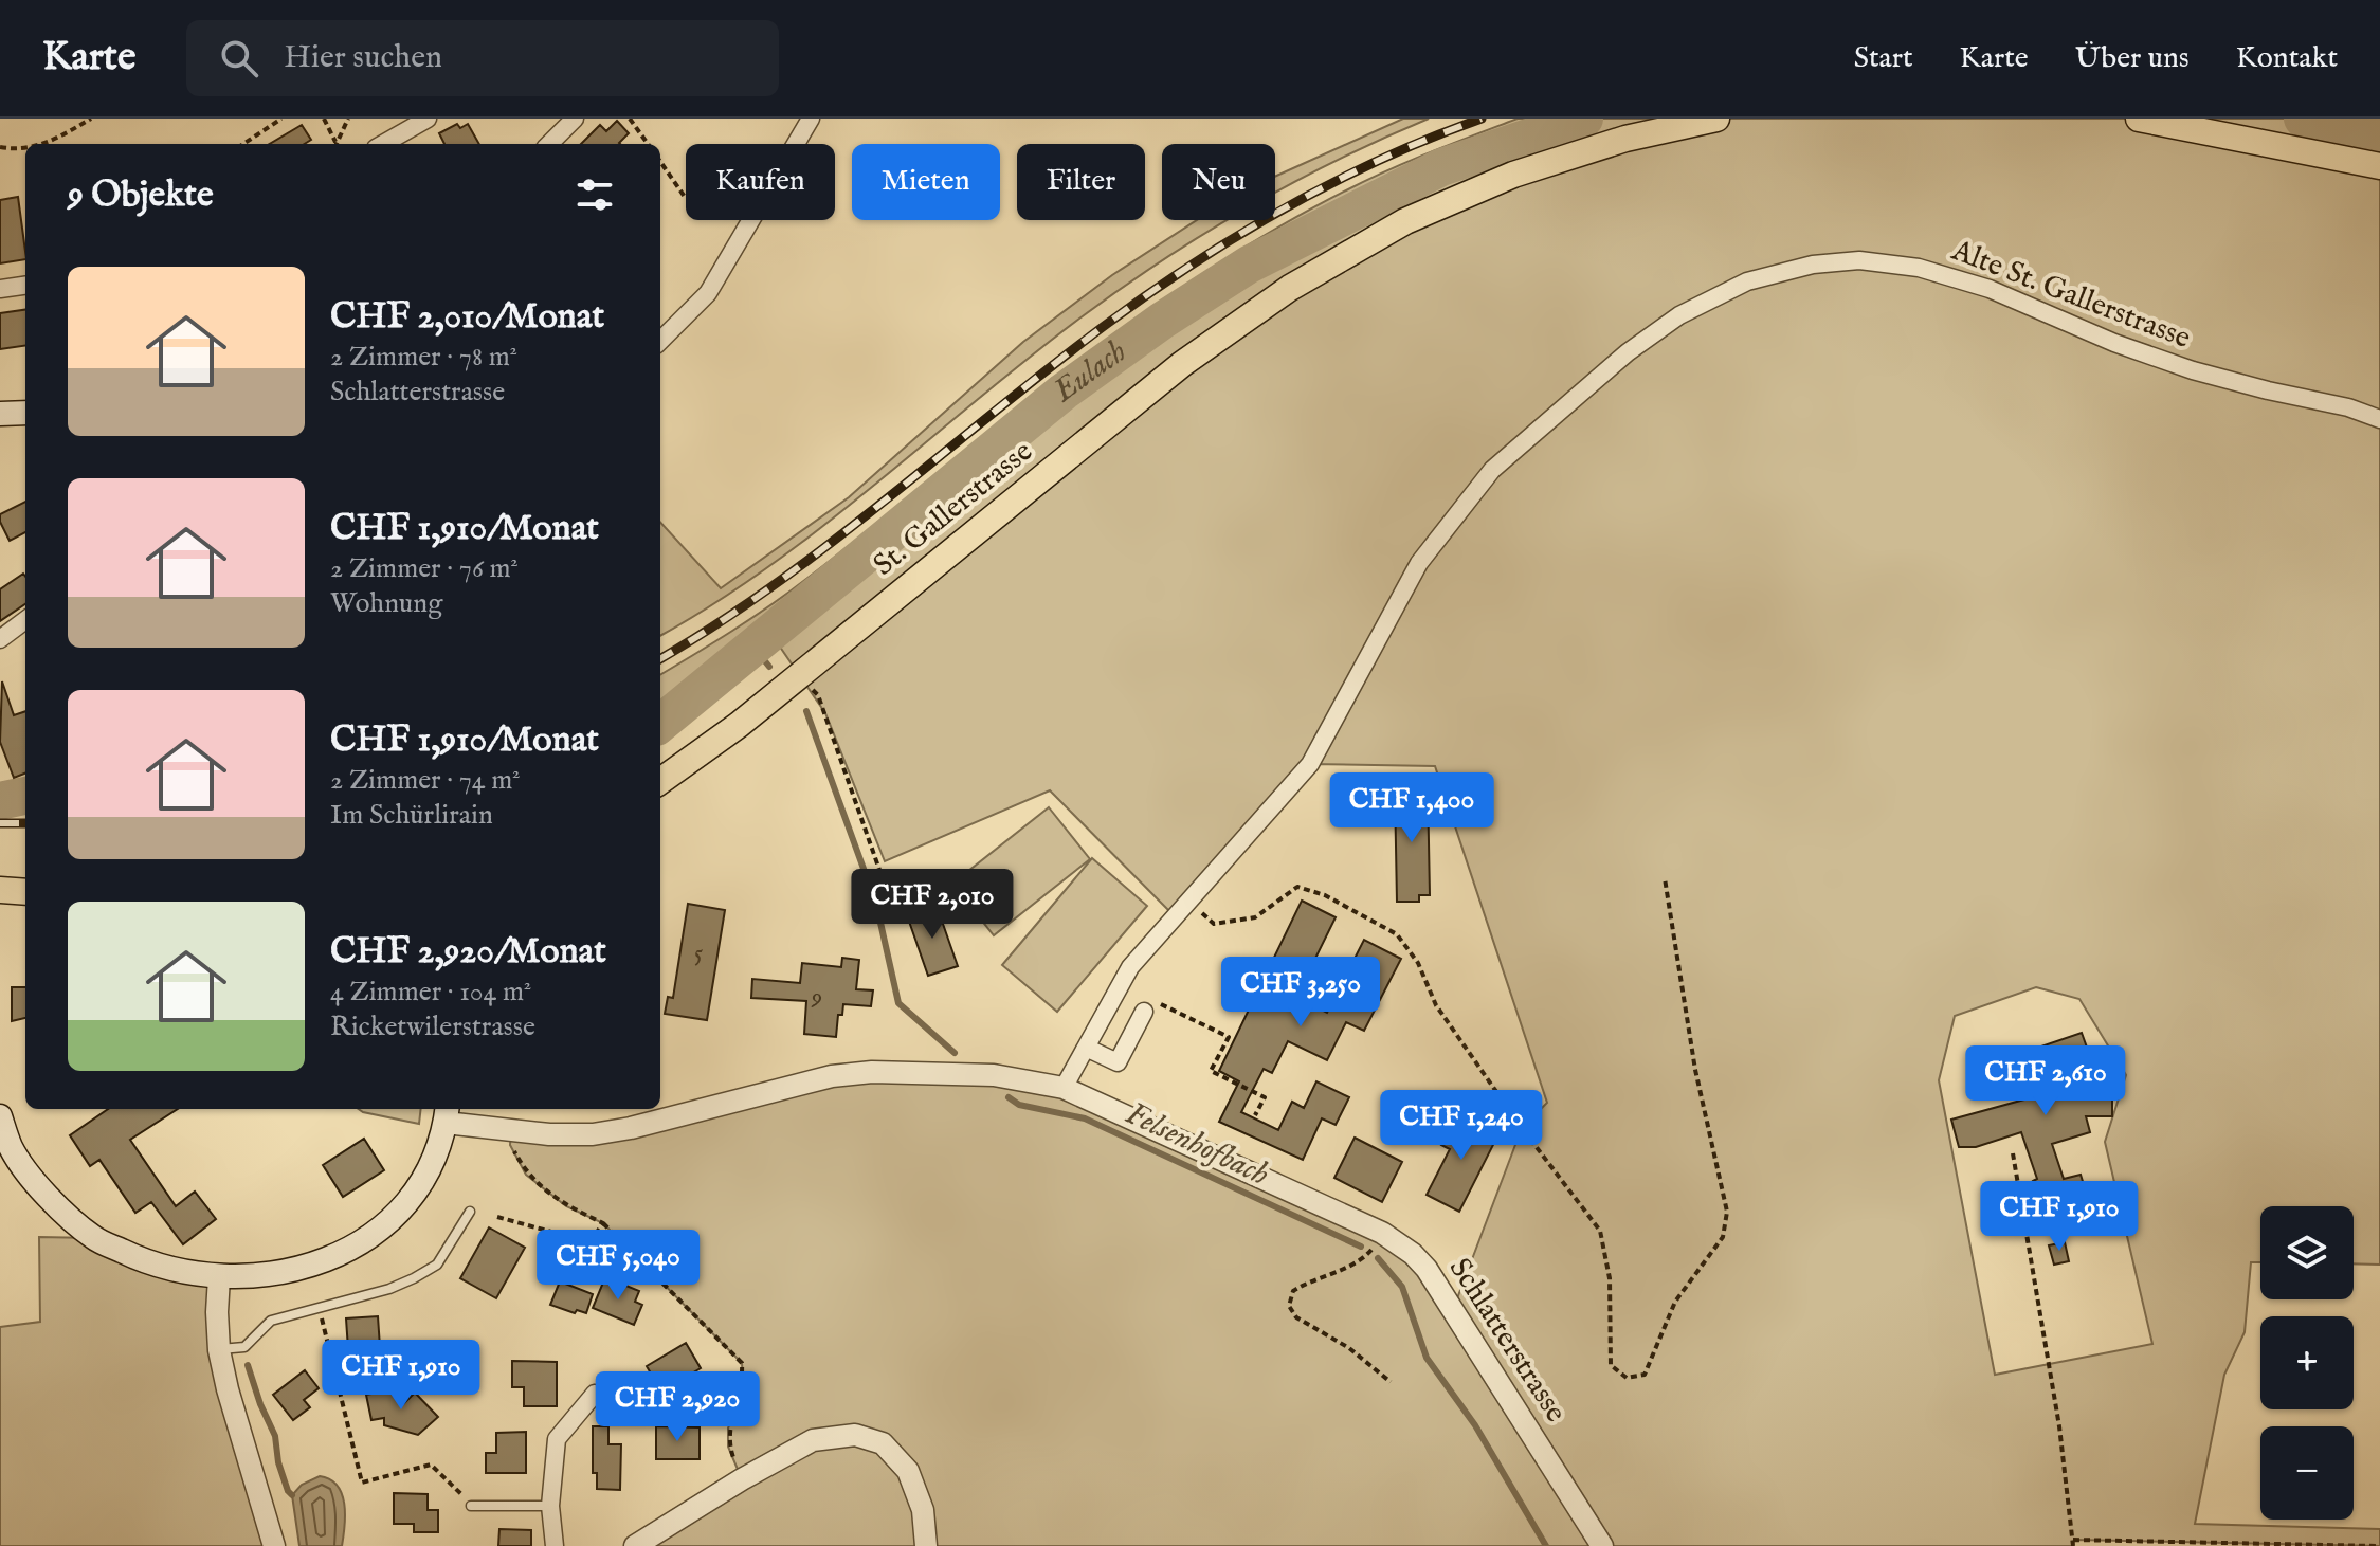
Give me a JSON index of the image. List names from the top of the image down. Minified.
{"streets":{"main road":["St. Gallerstrasse"],"street":["Alte St. Gallerstrasse","Schlatterstrasse"]},"crossings":[["Alte St. Gallerstrasse","Schlatterstrasse"]],"water":["Eulach","Felsenhofbach"],"house_numbers":["5","9"],"page":{"header":"Karte","search":"Hier suchen","nav":["Start","Karte","Über uns","Kontakt"],"chip":["Kaufen","Mieten","Filter","Neu"],"heading":"9 Objekte","list":[{"name":"CHF 2,010/Monat","note":"2 Zimmer · 78 m² · Schlatterstrasse"},{"name":"CHF 1,910/Monat","note":"2 Zimmer · 76 m² · Wohnung"},{"name":"CHF 1,910/Monat","note":"2 Zimmer · 74 m² · Im Schürlirain"},{"name":"CHF 2,920/Monat","note":"4 Zimmer · 104 m² · Ricketwilerstrasse"}],"price":["CHF 1,400","CHF 2,010","CHF 3,250","CHF 2,610","CHF 1,240","CHF 1,910","CHF 5,040","CHF 1,910","CHF 2,920"],"map_buttons":["+","−"]}}
